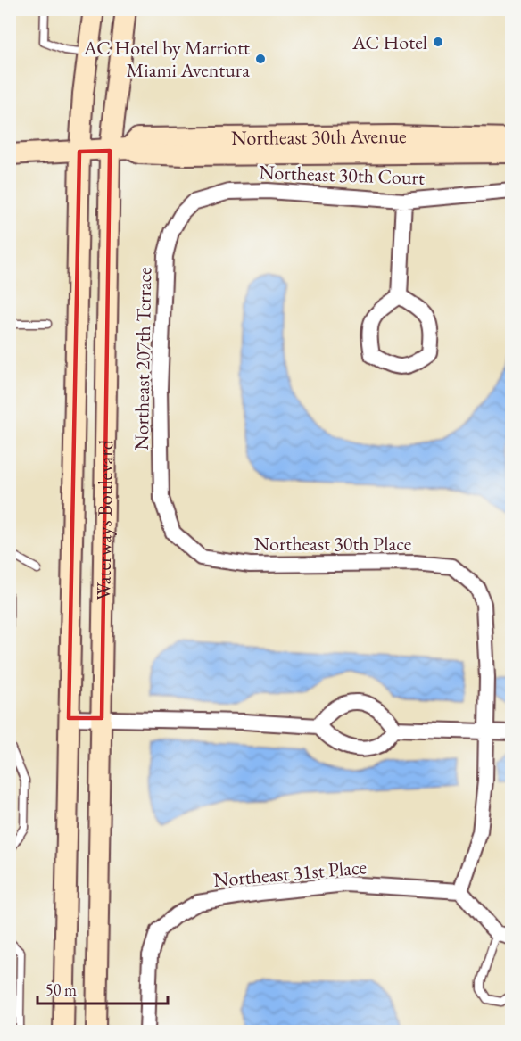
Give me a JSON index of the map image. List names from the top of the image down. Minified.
{"streets":{"street":["Northeast 30th Avenue","Northeast 30th Court","Northeast 207th Terrace","Waterways Boulevard","Northeast 30th Place","Northeast 31st Place"]},"crossings":[["Northeast 30th Avenue","Waterways Boulevard"],["Northeast 30th Court","Northeast 207th Terrace"],["Northeast 207th Terrace","Northeast 30th Place"]],"places":["AC Hotel","AC Hotel by Marriott Miami Aventura"],"scale_bar":"50 m"}
